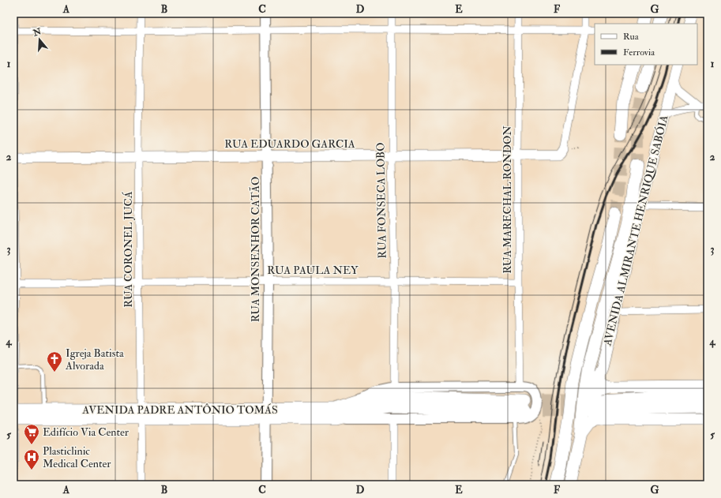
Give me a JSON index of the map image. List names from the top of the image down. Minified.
{"streets":{"main road":["RUA EDUARDO GARCIA","AVENIDA ALMIRANTE HENRIQUE SABÓIA","AVENIDA PADRE ANTÔNIO TOMÁS"],"street":["RUA MARECHAL RONDON","RUA FONSECA LOBO","RUA CORONEL JUCÁ","RUA MONSENHOR CATÃO","RUA PAULA NEY"]},"crossings":[["RUA EDUARDO GARCIA","RUA MARECHAL RONDON"],["RUA EDUARDO GARCIA","RUA FONSECA LOBO"],["RUA EDUARDO GARCIA","RUA CORONEL JUCÁ"],["RUA EDUARDO GARCIA","RUA MONSENHOR CATÃO"],["RUA MARECHAL RONDON","RUA PAULA NEY"],["RUA MARECHAL RONDON","AVENIDA PADRE ANTÔNIO TOMÁS"],["RUA FONSECA LOBO","RUA PAULA NEY"],["RUA FONSECA LOBO","AVENIDA PADRE ANTÔNIO TOMÁS"],["RUA CORONEL JUCÁ","RUA PAULA NEY"],["RUA CORONEL JUCÁ","AVENIDA PADRE ANTÔNIO TOMÁS"],["RUA MONSENHOR CATÃO","RUA PAULA NEY"],["RUA MONSENHOR CATÃO","AVENIDA PADRE ANTÔNIO TOMÁS"]],"places":{"church":["Igreja Batista Alvorada"],"supermarket":["Edifício Via Center"],"hospital":["Plasticlinic Medical Center"]},"legend":["Rua","Ferrovia"],"north":"top","grid":{"columns":["A","B","C","D","E","F","G"],"rows":["1","2","3","4","5"]}}
